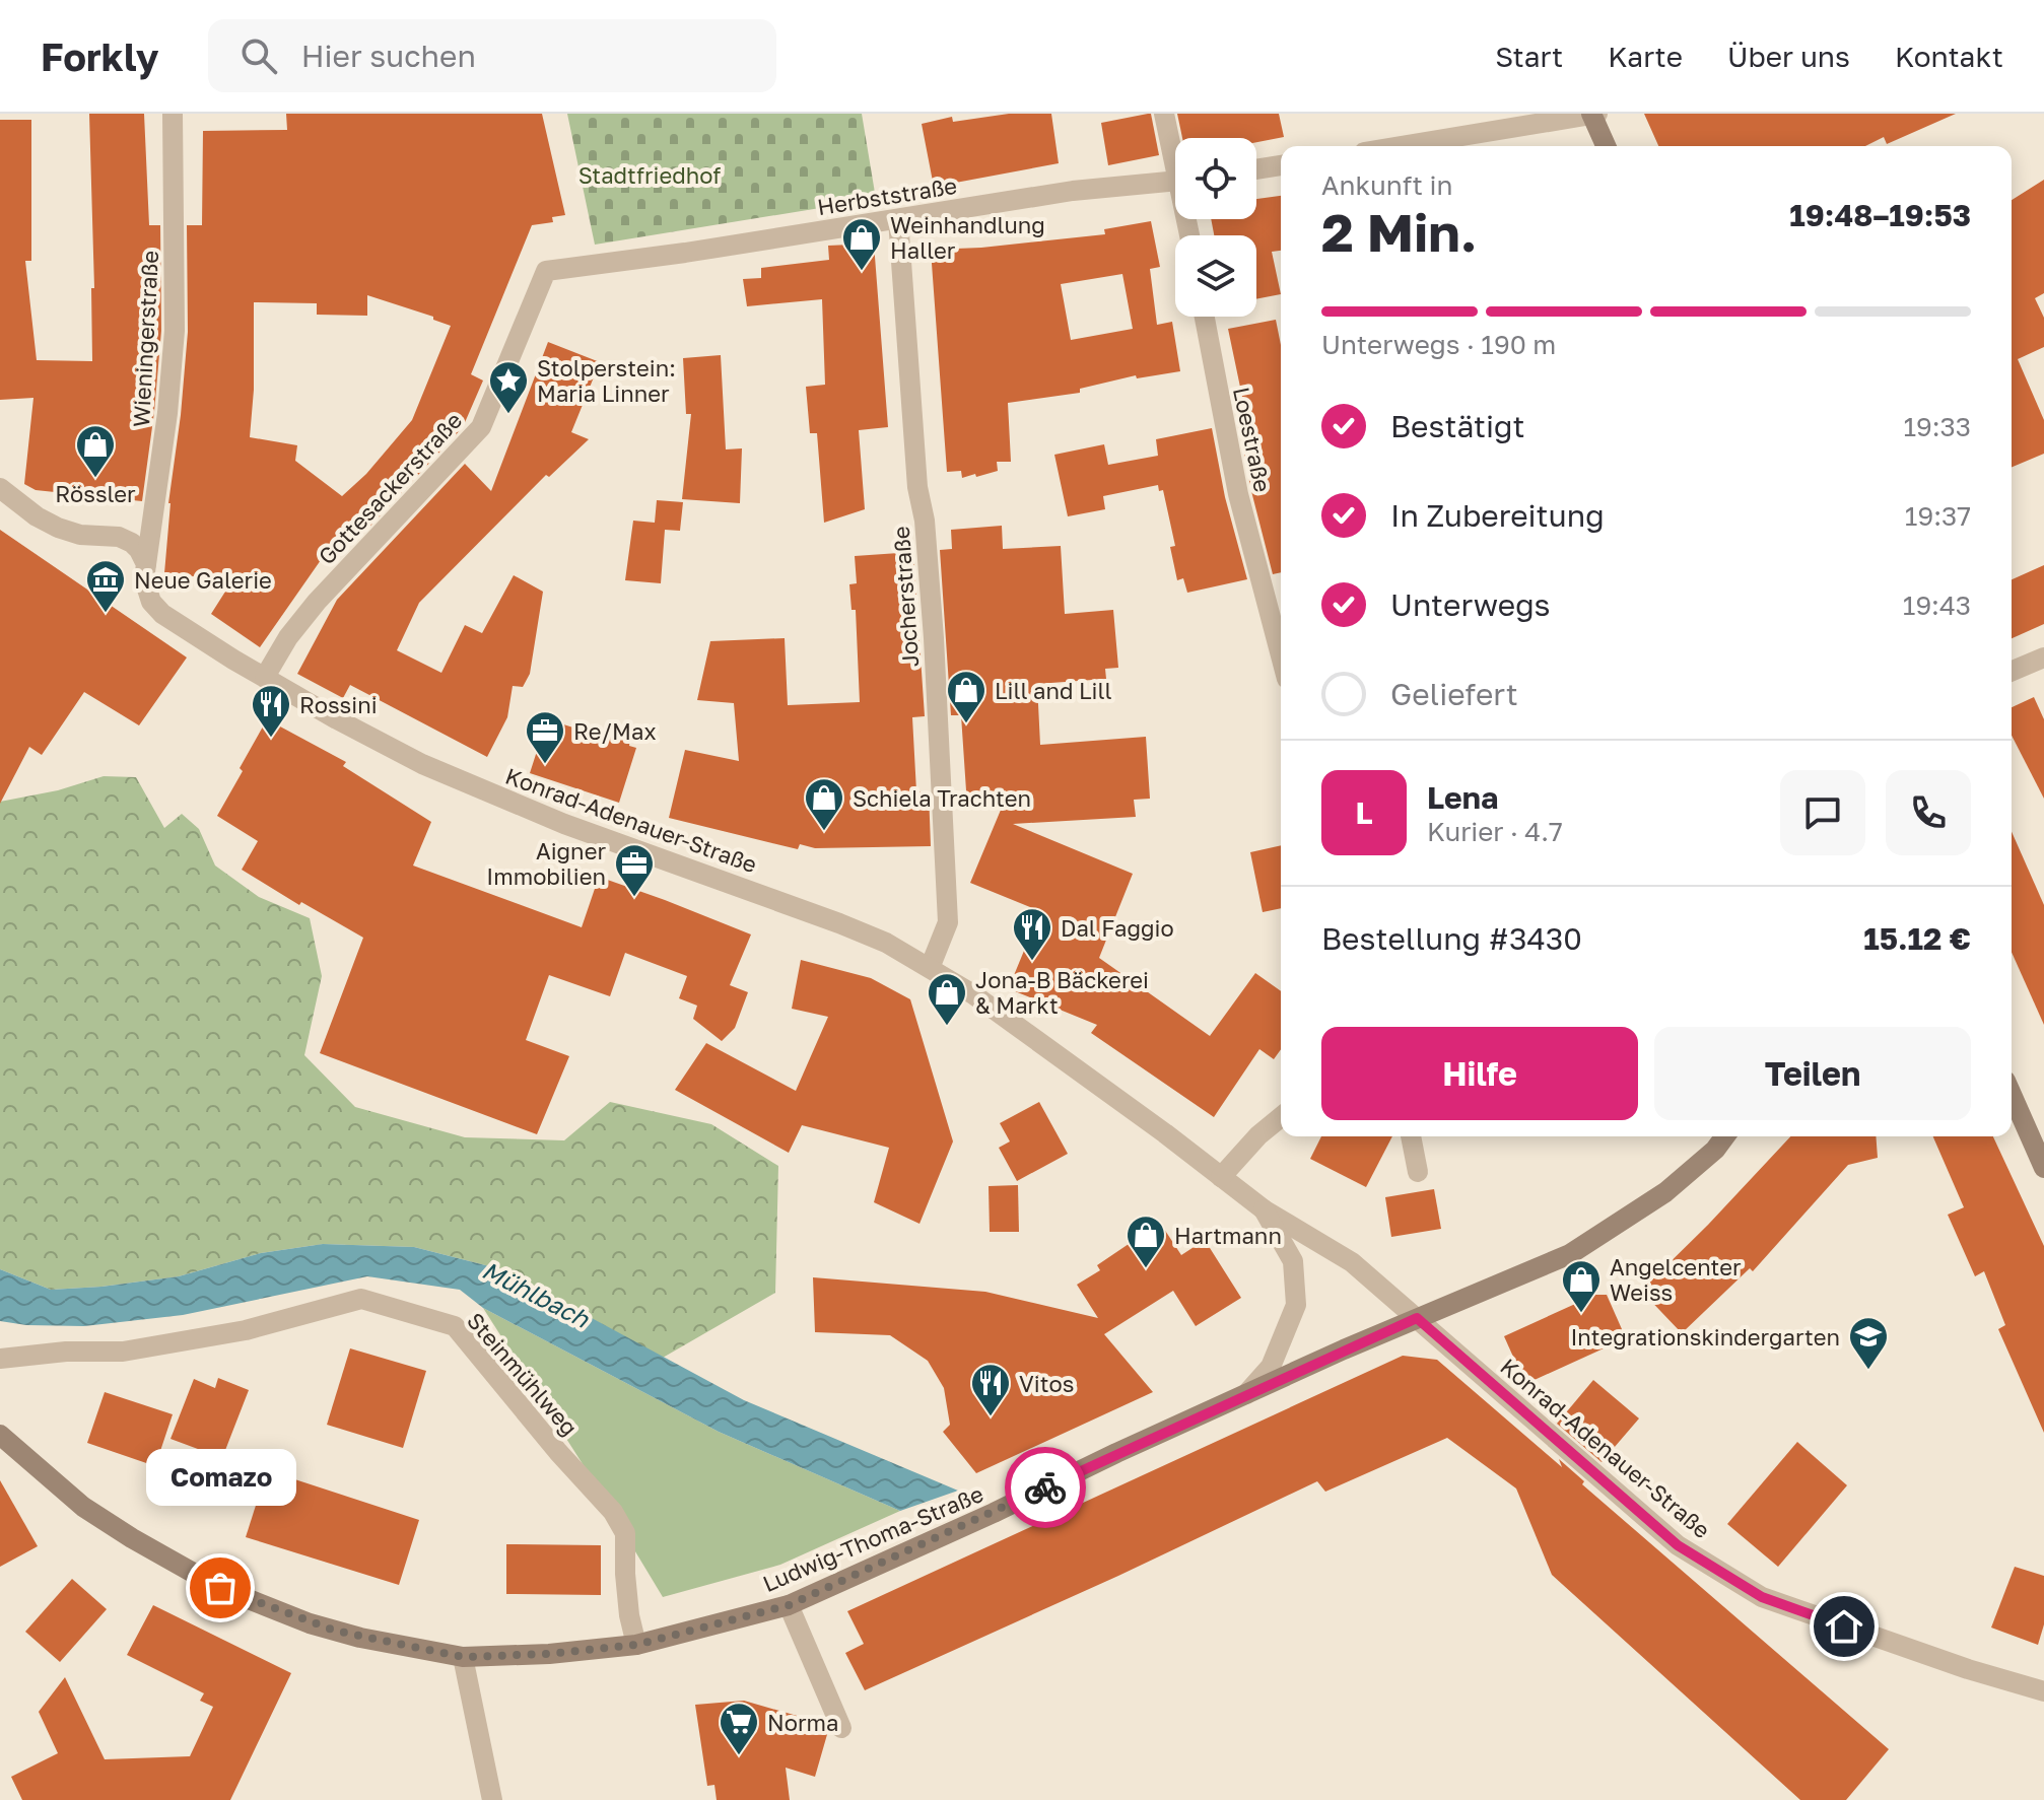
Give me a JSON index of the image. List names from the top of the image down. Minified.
{"streets":{"main road":["Ludwig-Thoma-Straße"],"street":["Herbststraße","Wieningerstraße","Loestraße","Gottesackerstraße","Jocherstraße","Konrad-Adenauer-Straße","Steinmühlweg"]},"crossings":[["Herbststraße","Gottesackerstraße"],["Herbststraße","Jocherstraße"],["Wieningerstraße","Konrad-Adenauer-Straße"],["Gottesackerstraße","Konrad-Adenauer-Straße"],["Jocherstraße","Konrad-Adenauer-Straße"],["Konrad-Adenauer-Straße","Ludwig-Thoma-Straße"],["Steinmühlweg","Ludwig-Thoma-Straße"]],"water":["Mühlbach"],"parks":["Stadtfriedhof"],"places":{"shop":["Weinhandlung Haller","Rössler","Lill and Lill","Schiela Trachten","Jona-B Bäckerei & Markt","Hartmann","Angelcenter Weiss"],"place":["Stolperstein: Maria Linner"],"museum":["Neue Galerie"],"restaurant":["Rossini","Dal Faggio","Vitos"],"office":["Re/Max","Aigner Immobilien"],"school or university":["Integrationskindergarten"],"other":["Comazo"],"supermarket":["Norma"]},"page":{"header":"Forkly","search":"Hier suchen","nav":["Start","Karte","Über uns","Kontakt"],"heading":["2 Min.","Ankunft in","19:48–19:53"],"panel":["Lena","Kurier · 4.7","Bestellung #3430","15.12 €"],"bar":"Unterwegs · 190 m","list":[["Bestätigt","19:33"],["In Zubereitung","19:37"],["Unterwegs","19:43"],"Geliefert"],"round":"L","buttons":["Hilfe","Teilen"],"bubble":"Comazo"}}
